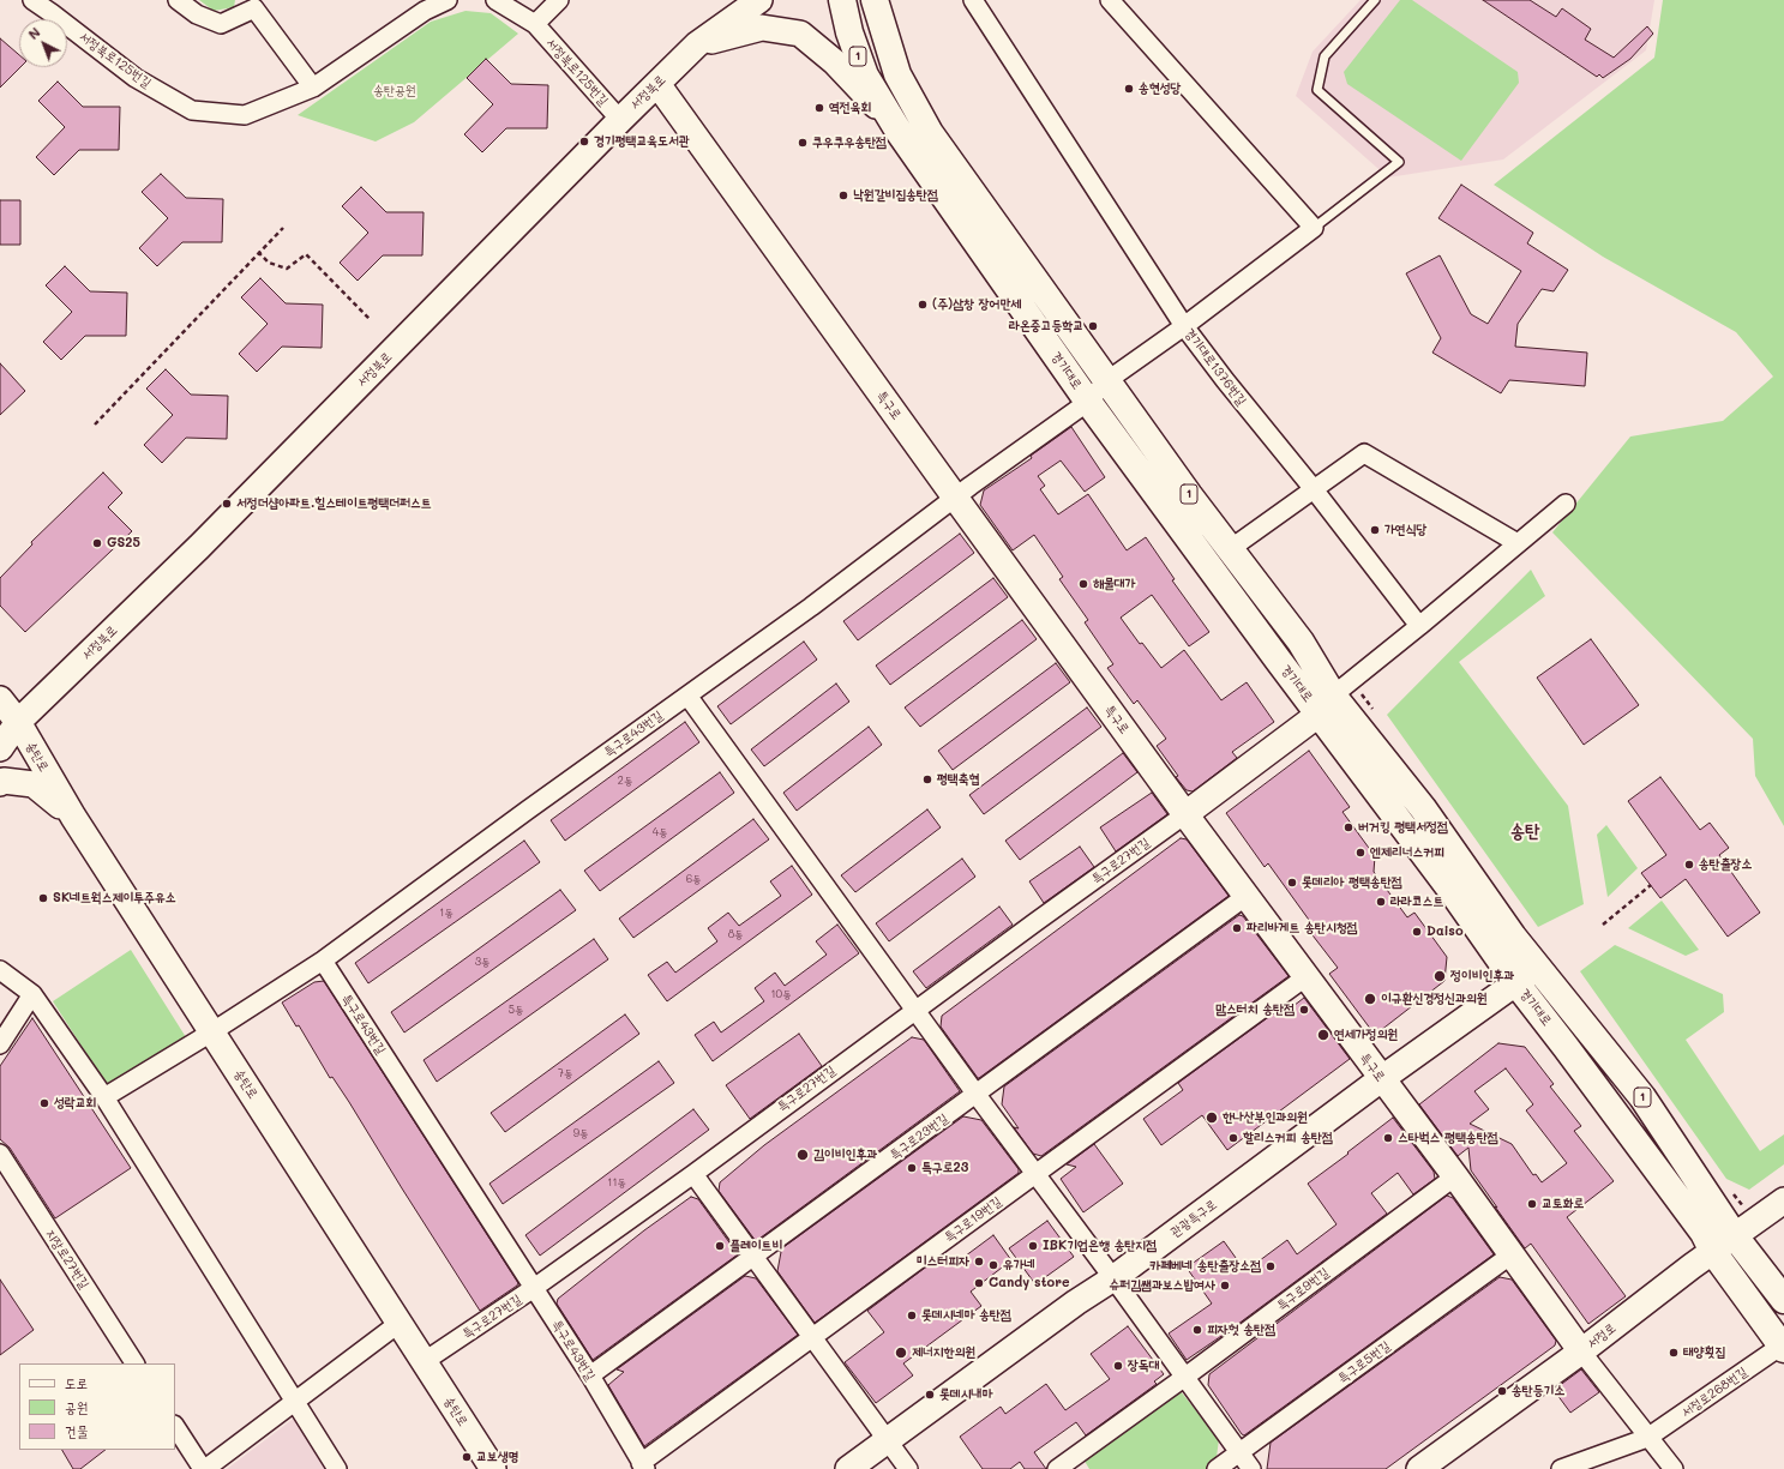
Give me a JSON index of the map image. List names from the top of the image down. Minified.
{"streets":{"main road":["1","경기대로"],"street":["서정북로125번길","서정북로","경기대로1376번길","특구로","특구로43번길","송탄로","특구로27번길","특구로23번길","관광특구로","특구로19번길","지장로27번길","특구로9번길","서정로","특구로5번길","서정로268번길"]},"crossings":[["서정북로125번길","서정북로"],["서정북로","특구로"],["서정북로","송탄로"],["경기대로1376번길","특구로43번길"],["경기대로","특구로43번길"],["경기대로","관광특구로"],["경기대로","서정로"],["경기대로","서정로268번길"],["특구로","특구로43번길"],["특구로","특구로27번길"],["특구로","특구로23번길"],["특구로","관광특구로"],["특구로","특구로19번길"],["특구로","특구로9번길"],["특구로","서정로"],["특구로","특구로5번길"],["특구로43번길","특구로27번길"],["특구로43번길","특구로23번길"],["특구로43번길","특구로19번길"],["송탄로","특구로27번길"]],"districts":["송탄"],"parks":["송탄공원"],"places":["송현성당","역전육회","경기평택교육도서관","쿠우쿠우송탄점","낙원갈비집송탄점","(주)삼창 장어만세","라온중고등학교","서정더샵아파트.힐스테이트평택더퍼스트","가연식당","GS25","해물대가","평택축협","버거킹 평택서정점","엔제리너스커피","송탄출장소","롯데리아 평택송탄점","SK네트웍스제이투주유소","라라코스트","파리바게트 송탄시청점","Daiso","정이비인후과","이규환신경정신과의원","맘스터치 송탄점","연세가정의원","성락교회","한나산부인과의원","할리스커피 송탄점","스타벅스 평택송탄점","김이비인후과","특구로23","교토화로","플레이트비","IBK기업은행 송탄지점","미스터피자","유가네","카페베네 송탄출장소점","Candy store","슈퍼김쌤과보스밥여사","롯데시네마 송탄점","피자헛 송탄점","제너지한의원","태양횟집","장독대","송탄등기소","롯데시내마","교보생명"],"house_numbers":["2동","4동","6동","1동","8동","3동","10동","5동","7동","9동","11동"],"legend":["도로","공원","건물"],"north":"top left"}
